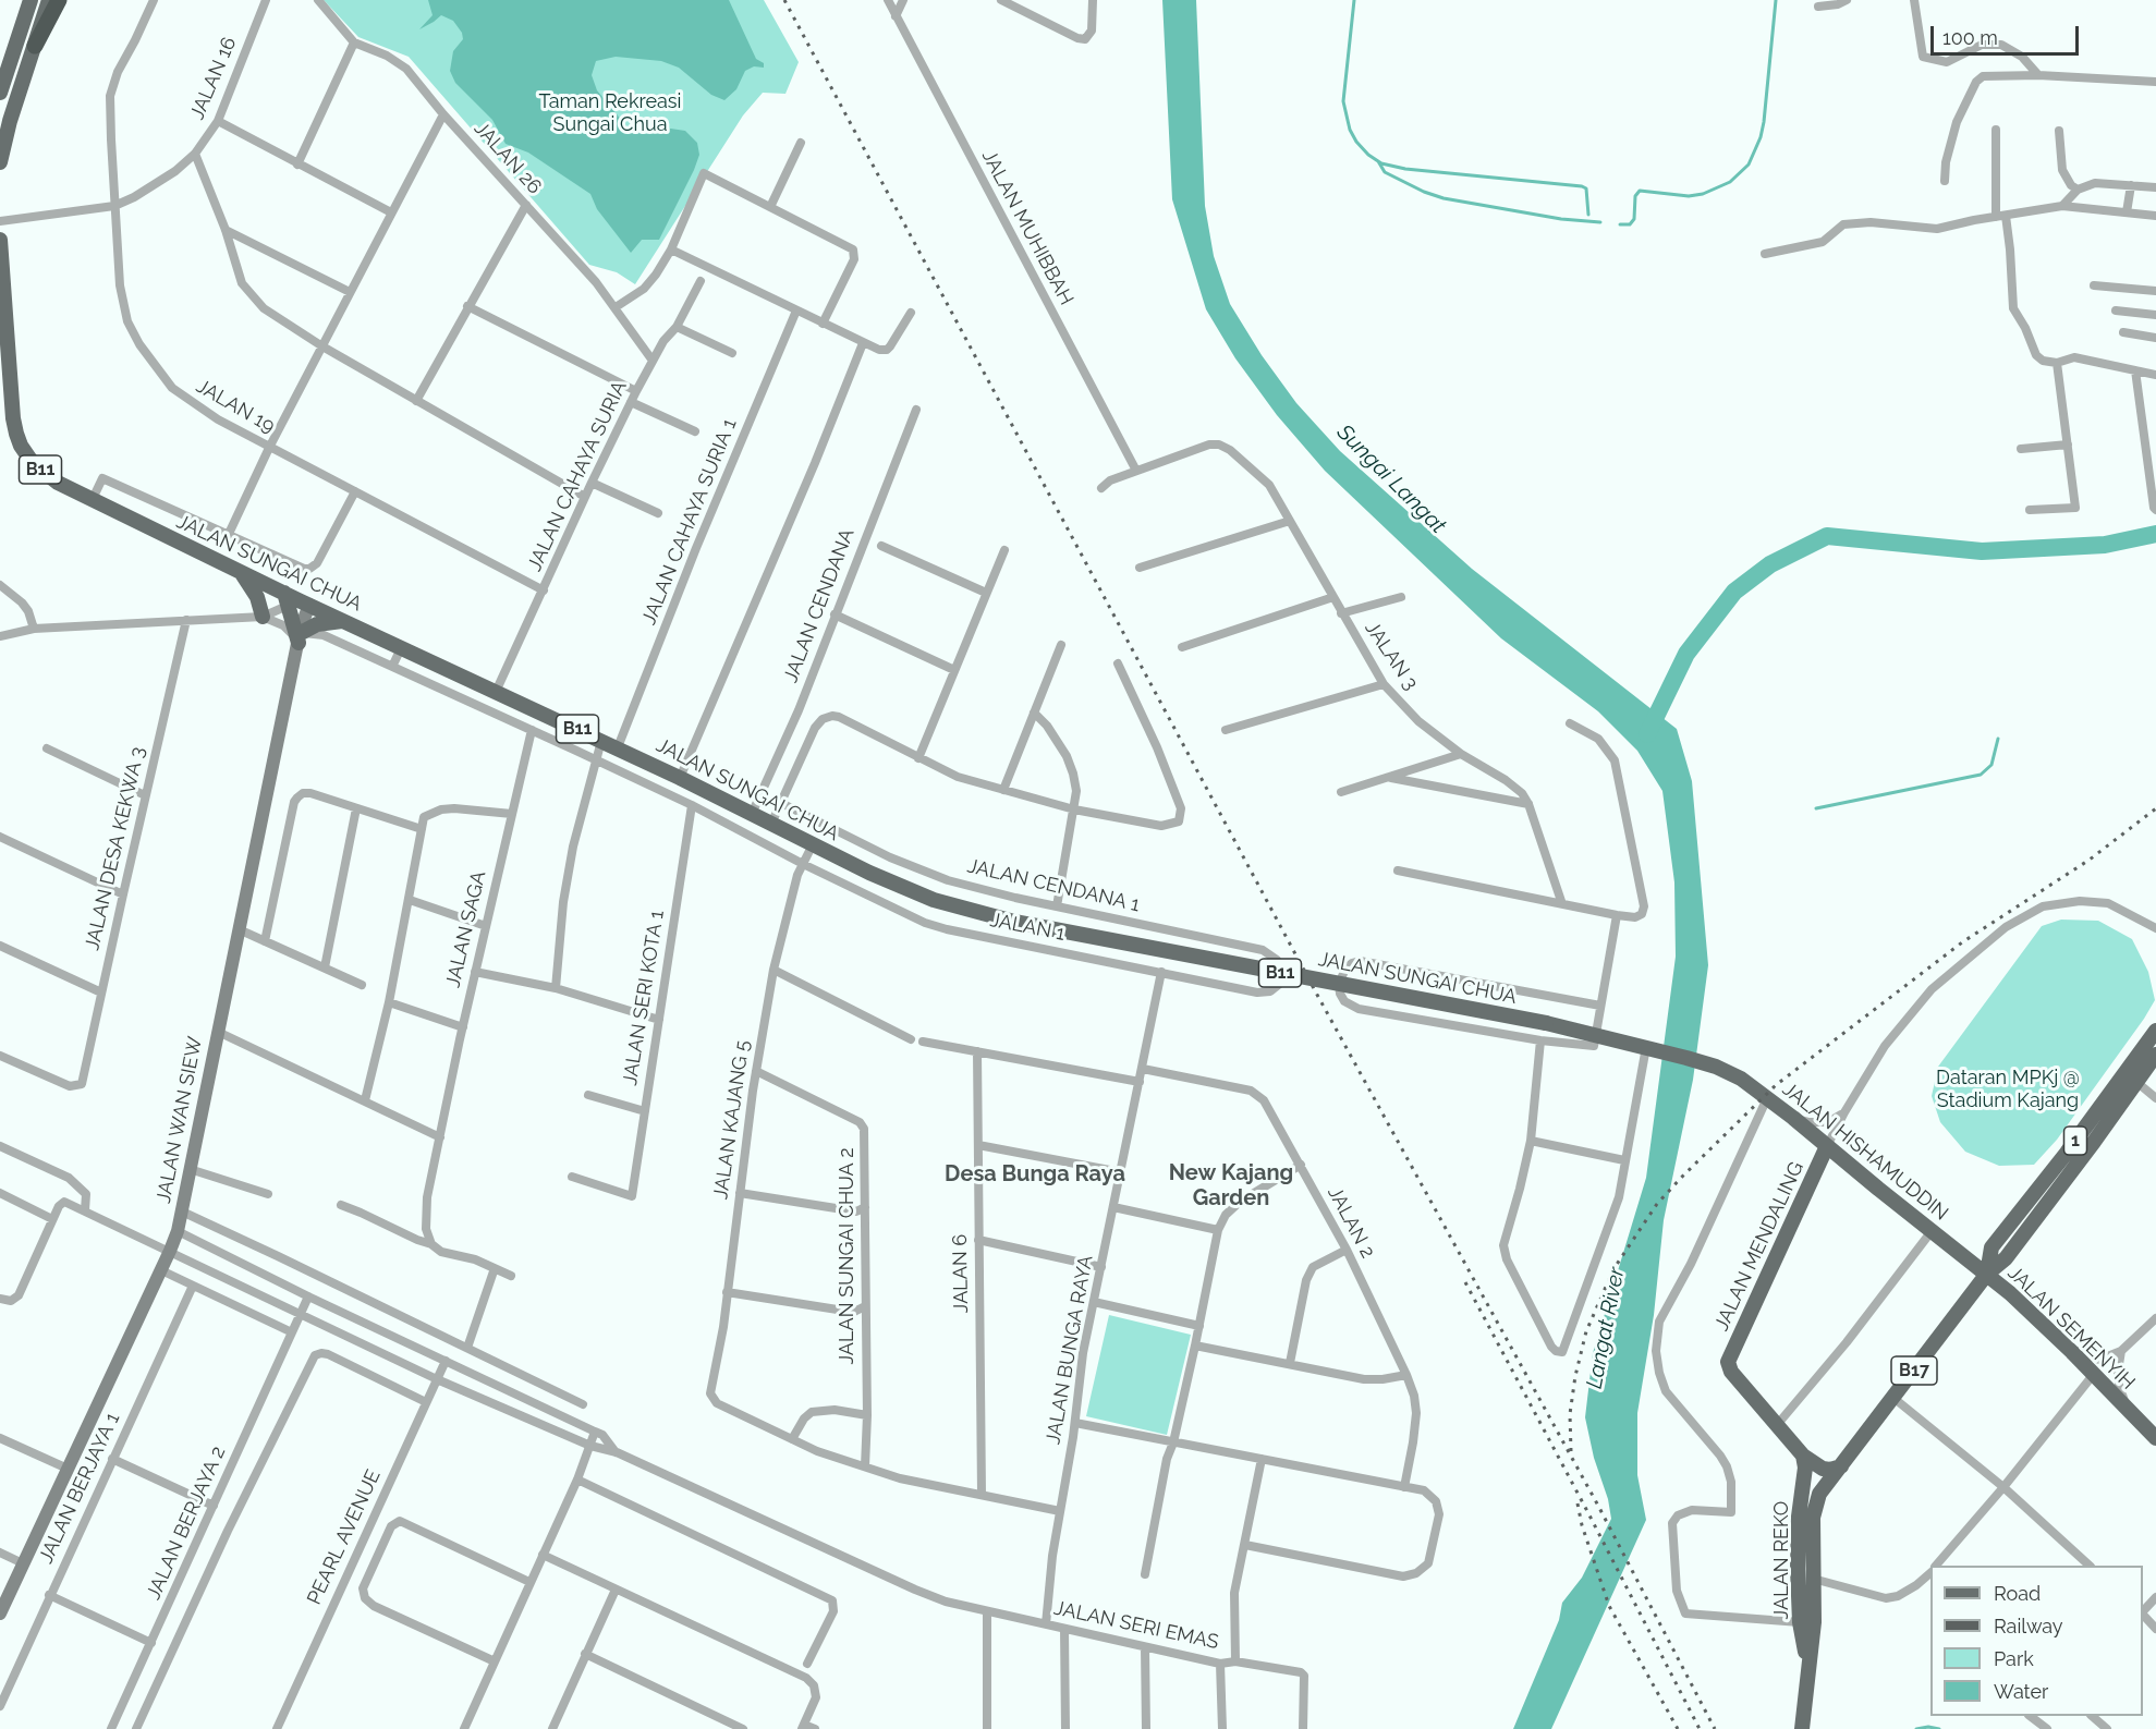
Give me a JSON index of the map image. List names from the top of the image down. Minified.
{"streets":{"main road":["B11","JALAN SUNGAI CHUA","1","JALAN HISHAMUDDIN","JALAN MENDALING","JALAN SEMENYIH","B17","JALAN REKO"],"street":["JALAN 16","JALAN 26","JALAN MUHIBBAH","JALAN 19","JALAN CAHAYA SURIA","JALAN CAHAYA SURIA 1","JALAN CENDANA","JALAN 3","JALAN DESA KEKWA 3","JALAN CENDANA 1","JALAN 1","JALAN SAGA","JALAN SERI KOTA 1","JALAN WAN SIEW","JALAN KAJANG 5","JALAN 2","JALAN SUNGAI CHUA 2","JALAN 6","JALAN BUNGA RAYA","JALAN BERJAYA 1","JALAN BERJAYA 2","PEARL AVENUE","JALAN SERI EMAS"]},"crossings":[["JALAN 16","JALAN 19"],["JALAN 26","JALAN CAHAYA SURIA"],["JALAN MUHIBBAH","JALAN 3"],["JALAN 19","JALAN CAHAYA SURIA"],["JALAN CAHAYA SURIA","JALAN SUNGAI CHUA"],["JALAN CAHAYA SURIA 1","JALAN SUNGAI CHUA"],["JALAN SUNGAI CHUA","JALAN CENDANA"],["JALAN SUNGAI CHUA","JALAN KAJANG 5"],["JALAN SUNGAI CHUA","JALAN HISHAMUDDIN"],["JALAN CENDANA 1","JALAN 1"],["JALAN 1","JALAN SAGA"],["JALAN 1","JALAN SERI KOTA 1"],["JALAN 1","JALAN WAN SIEW"],["JALAN 1","JALAN KAJANG 5"],["JALAN 1","JALAN BUNGA RAYA"],["JALAN KAJANG 5","JALAN SUNGAI CHUA 2"],["1","JALAN HISHAMUDDIN"],["1","JALAN SEMENYIH"],["1","B17"],["JALAN HISHAMUDDIN","JALAN MENDALING"],["JALAN HISHAMUDDIN","JALAN SEMENYIH"],["JALAN HISHAMUDDIN","B17"],["JALAN 2","JALAN BUNGA RAYA"],["JALAN SEMENYIH","B17"],["JALAN BUNGA RAYA","JALAN SERI EMAS"],["B17","JALAN REKO"]],"districts":["New Kajang Garden","Desa Bunga Raya"],"water":["Sungai Langat","Langat River"],"parks":["Taman Rekreasi Sungai Chua","Dataran MPKj @ Stadium Kajang"],"legend":["Road","Railway","Park","Water"],"scale_bar":"100 m"}
